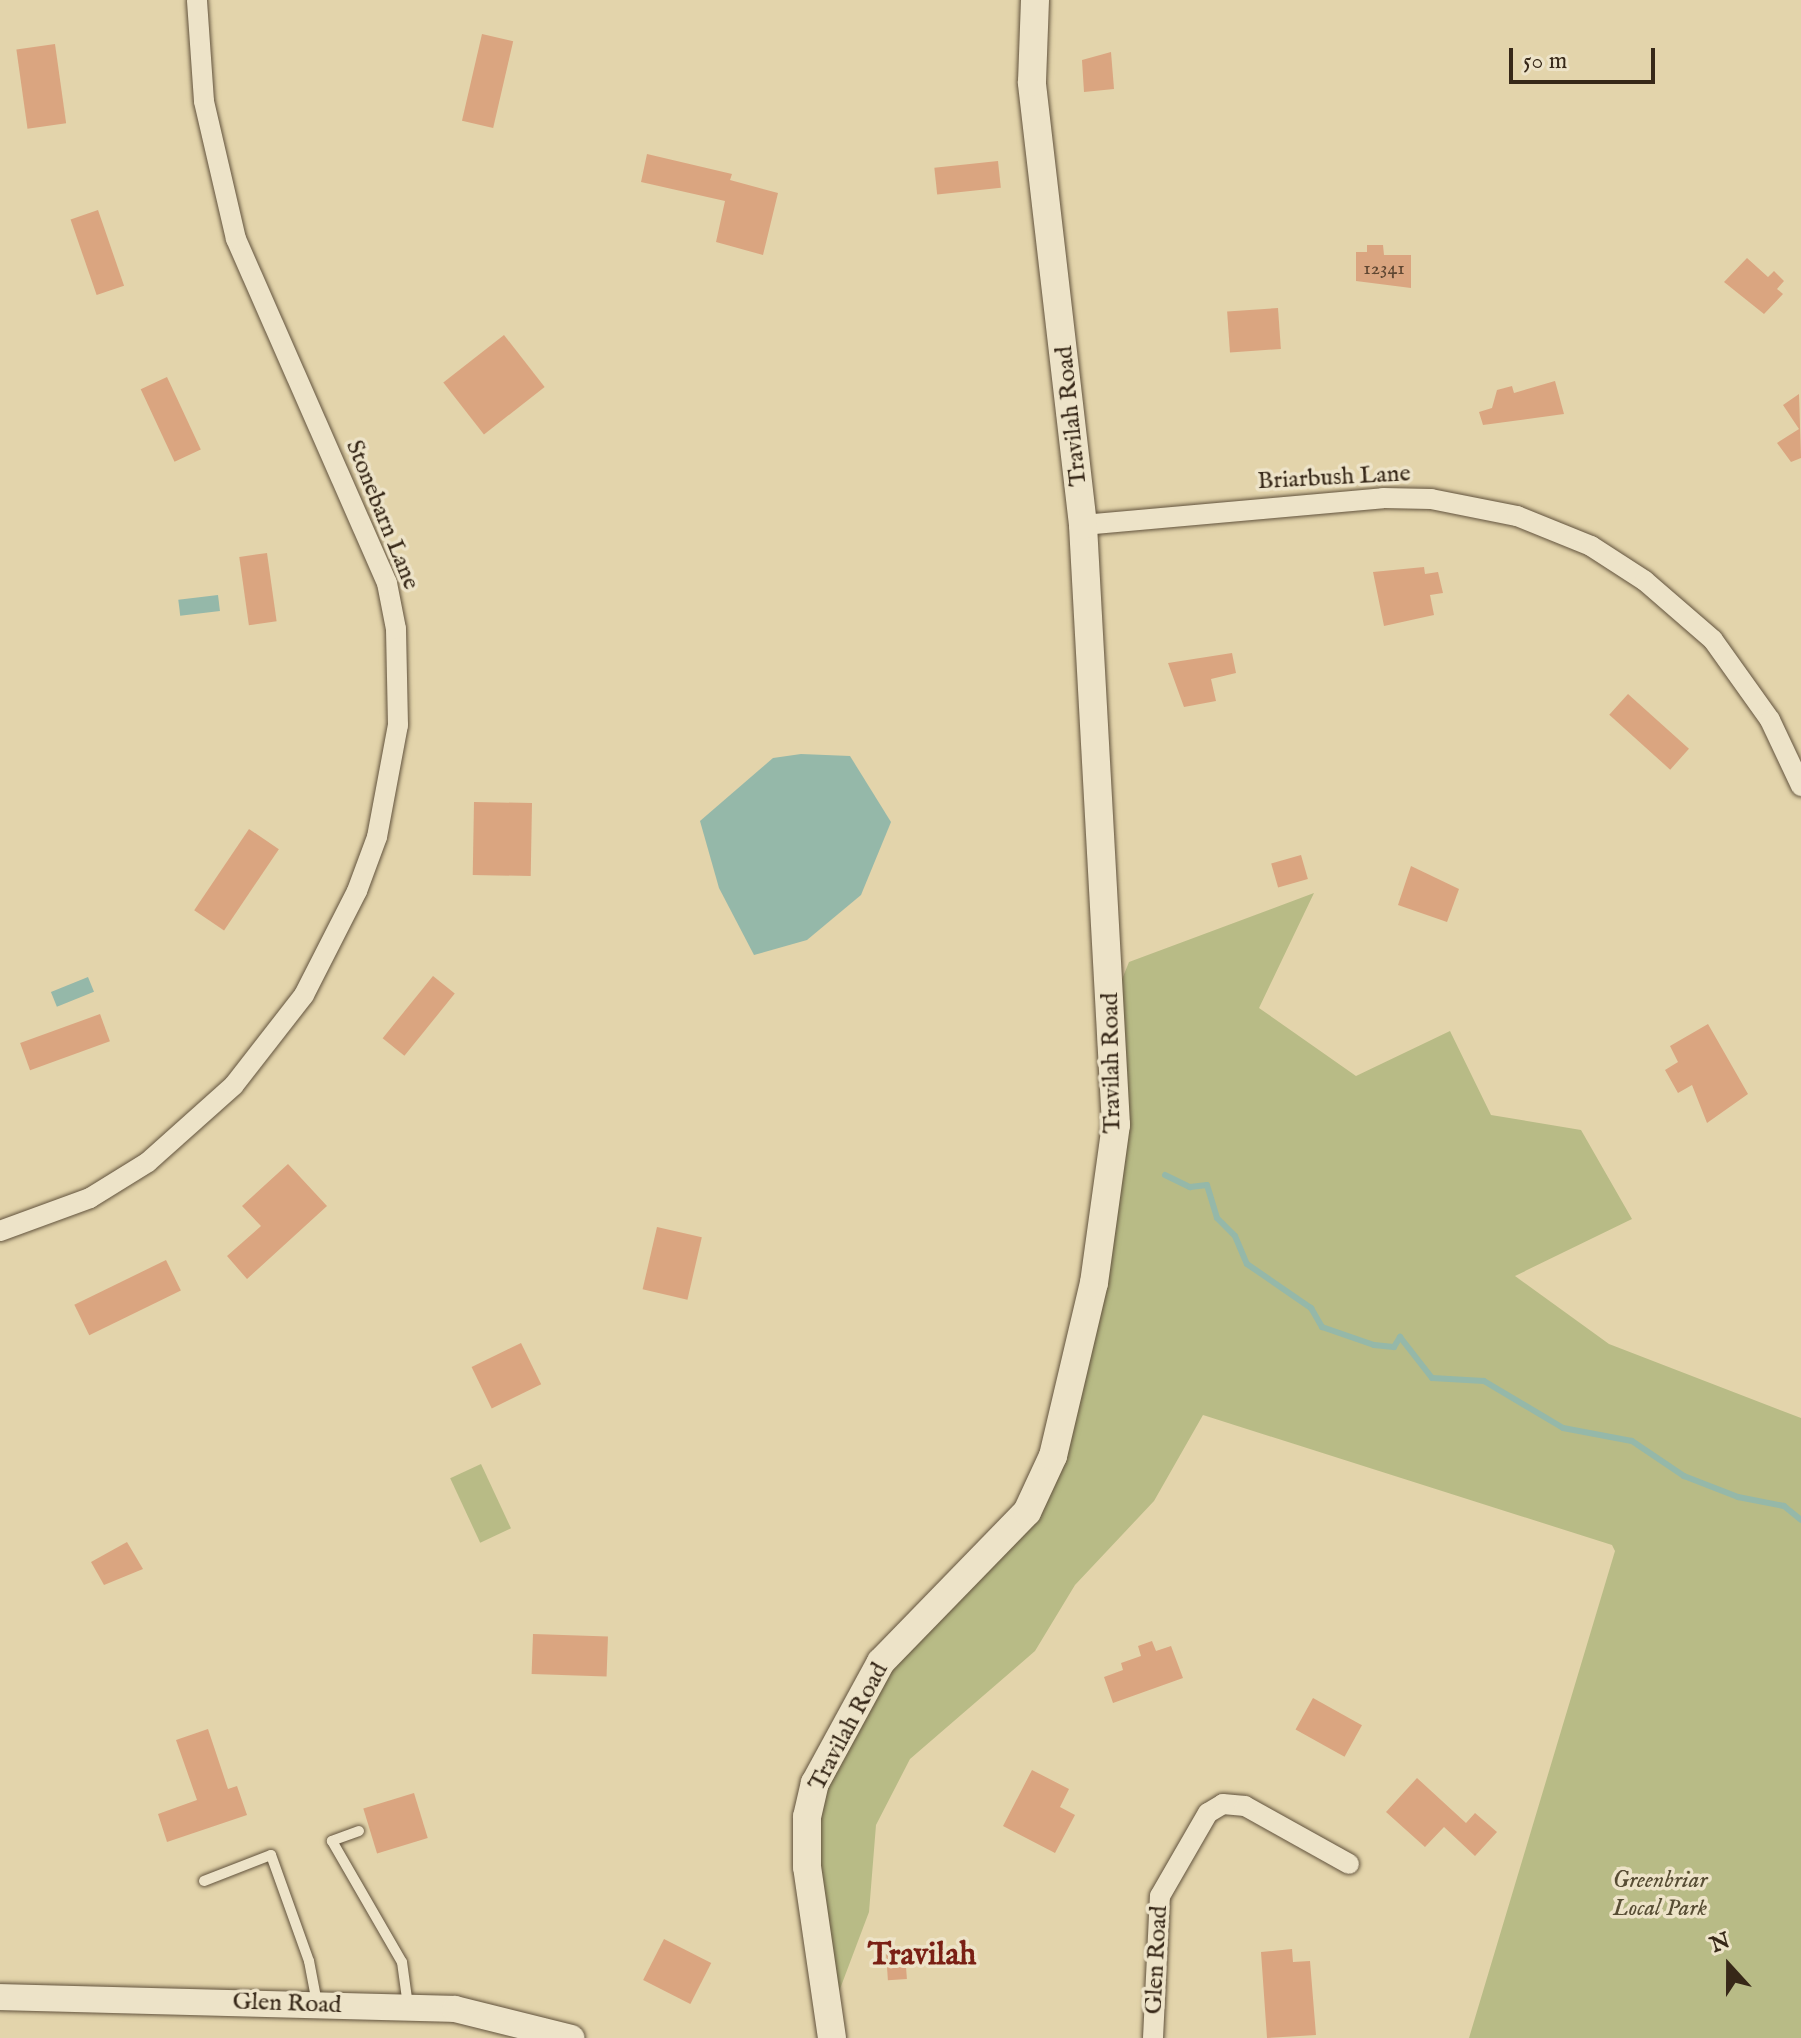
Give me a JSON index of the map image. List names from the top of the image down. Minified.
{"streets":{"main road":["Travilah Road"],"street":["Briarbush Lane","Stonebarn Lane","Glen Road"]},"crossings":[["Travilah Road","Briarbush Lane"]],"districts":["Travilah"],"parks":["Greenbriar Local Park"],"house_numbers":["12341"],"scale_bar":"50 m","north":"top"}
